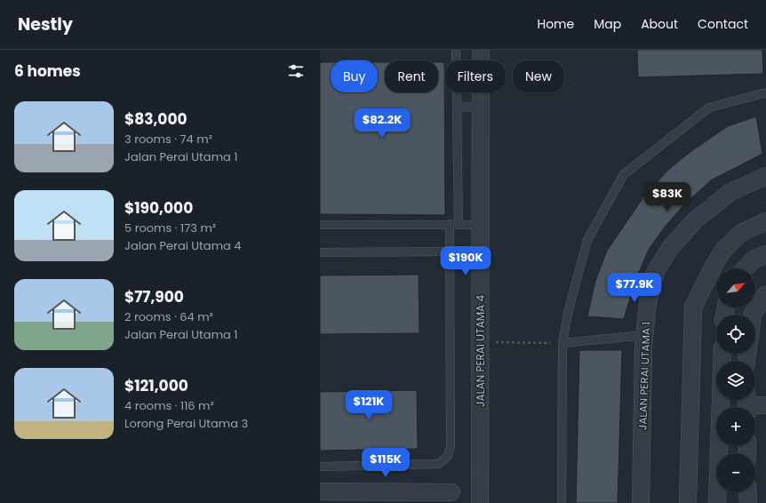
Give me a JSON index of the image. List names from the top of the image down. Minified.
{"streets":{"street":["JALAN PERAI UTAMA 4","JALAN PERAI UTAMA 1"]},"north":"top right","page":{"header":"Nestly","nav":["Home","Map","About","Contact"],"heading":"6 homes","chip":["Buy","Rent","Filters","New"],"list":[{"name":"$83,000","note":"3 rooms · 74 m² · Jalan Perai Utama 1"},{"name":"$190,000","note":"5 rooms · 173 m² · Jalan Perai Utama 4"},{"name":"$77,900","note":"2 rooms · 64 m² · Jalan Perai Utama 1"},{"name":"$121,000","note":"4 rooms · 116 m² · Lorong Perai Utama 3"}],"price":["$82.2K","$83K","$190K","$77.9K","$121K","$115K"],"map_buttons":["+","−"]}}
